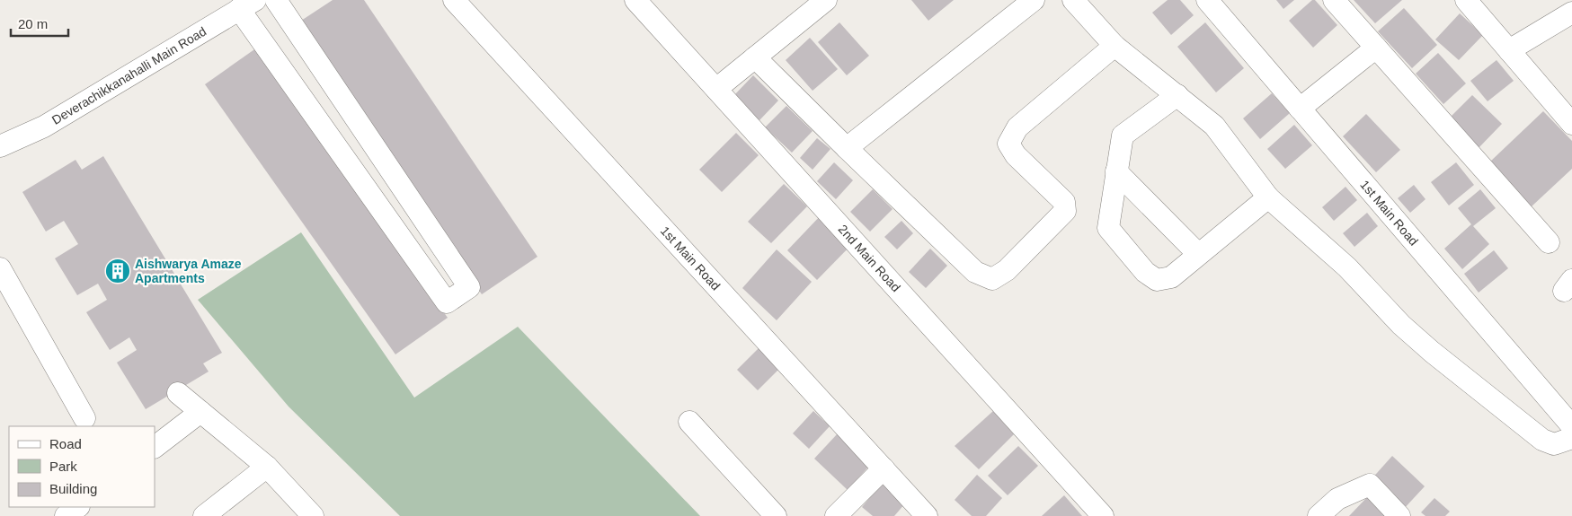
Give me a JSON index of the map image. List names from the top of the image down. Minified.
{"streets":{"street":["Deverachikkanahalli Main Road","1st Main Road","2nd Main Road"]},"places":{"building":["Aishwarya Amaze Apartments"]},"legend":["Road","Park","Building"],"scale_bar":"20 m"}
